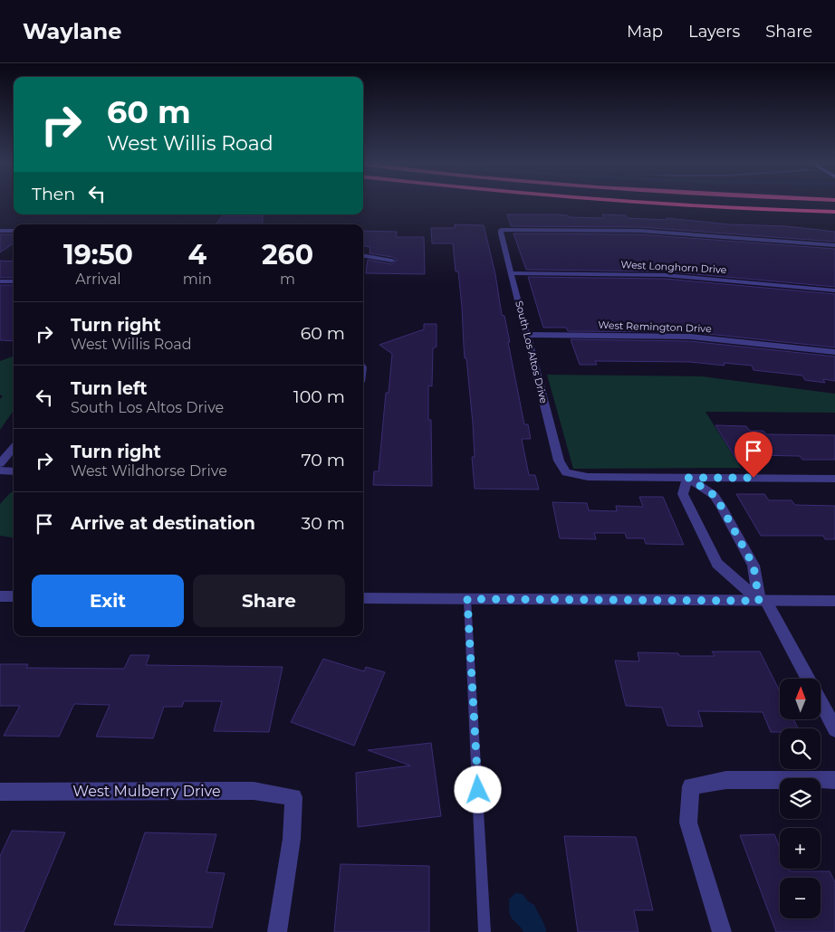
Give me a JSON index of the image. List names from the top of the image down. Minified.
{"streets":{"street":["West Longhorn Drive","West Remington Drive","South Los Altos Drive","West Mulberry Drive"]},"crossings":[["West Longhorn Drive","South Los Altos Drive"],["West Remington Drive","South Los Altos Drive"]],"north":"top","page":{"header":"Waylane","nav":["Map","Layers","Share"],"turn":["60 m","West Willis Road"],"then":"Then","eta":["19:50","Arrival","4","min","260","m"],"list":[{"name":"Turn right","note":"West Willis Road","value":"60 m"},{"name":"Turn left","note":"South Los Altos Drive","value":"100 m"},{"name":"Turn right","note":"West Wildhorse Drive","value":"70 m"},{"name":"Arrive at destination","value":"30 m"}],"buttons":["Exit","Share"],"map_buttons":["+","−"]}}
